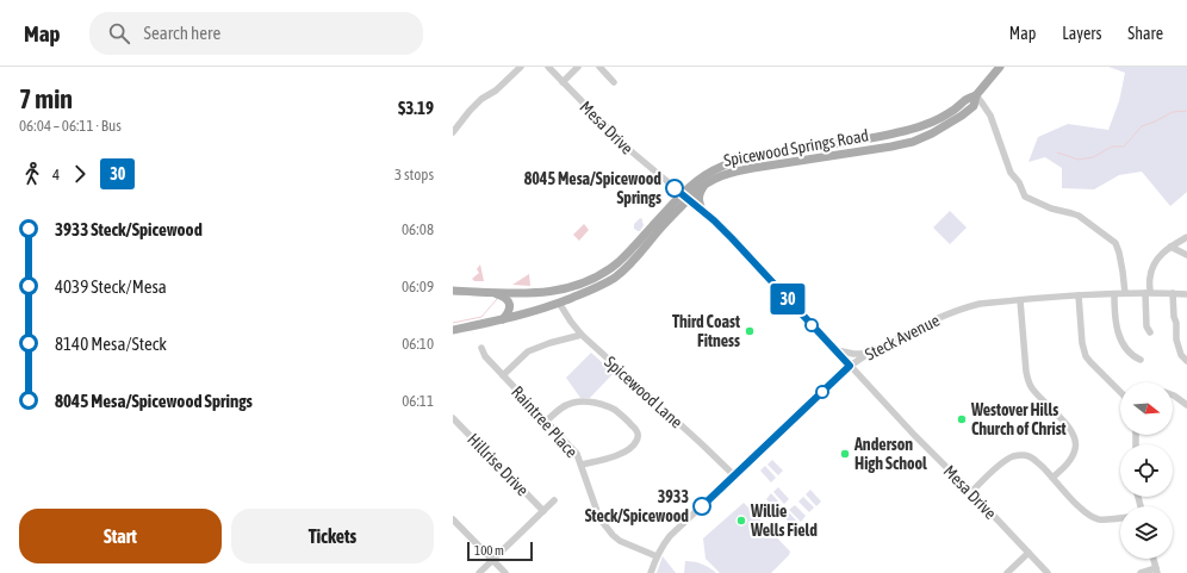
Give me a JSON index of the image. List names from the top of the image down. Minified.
{"streets":{"main road":["Spicewood Springs Road"],"street":["Mesa Drive","Steck Avenue","Spicewood Lane","Raintree Place","Hillrise Drive"]},"crossings":[["Mesa Drive","Spicewood Springs Road"],["Mesa Drive","Steck Avenue"],["Spicewood Springs Road","Spicewood Lane"],["Steck Avenue","Spicewood Lane"],["Steck Avenue","Raintree Place"]],"places":["8045 Mesa/Spicewood Springs","Third Coast Fitness","Westover Hills Church of Christ","Anderson High School","3933 Steck/Spicewood","Willie Wells Field"],"lines":["bus line 30"],"scale_bar":"100 m","north":"right","page":{"header":"Map","search":"Search here","nav":["Map","Layers","Share"],"heading":["7 min","06:04 – 06:11 · Bus","$3.19"],"on_map":"30","legs":["4","30","3 stops"],"list":[{"name":"3933 Steck/Spicewood","value":"06:08"},{"name":"4039 Steck/Mesa","value":"06:09"},{"name":"8140 Mesa/Steck","value":"06:10"},{"name":"8045 Mesa/Spicewood Springs","value":"06:11"}],"buttons":["Start","Tickets"],"scale":"100 m"}}
